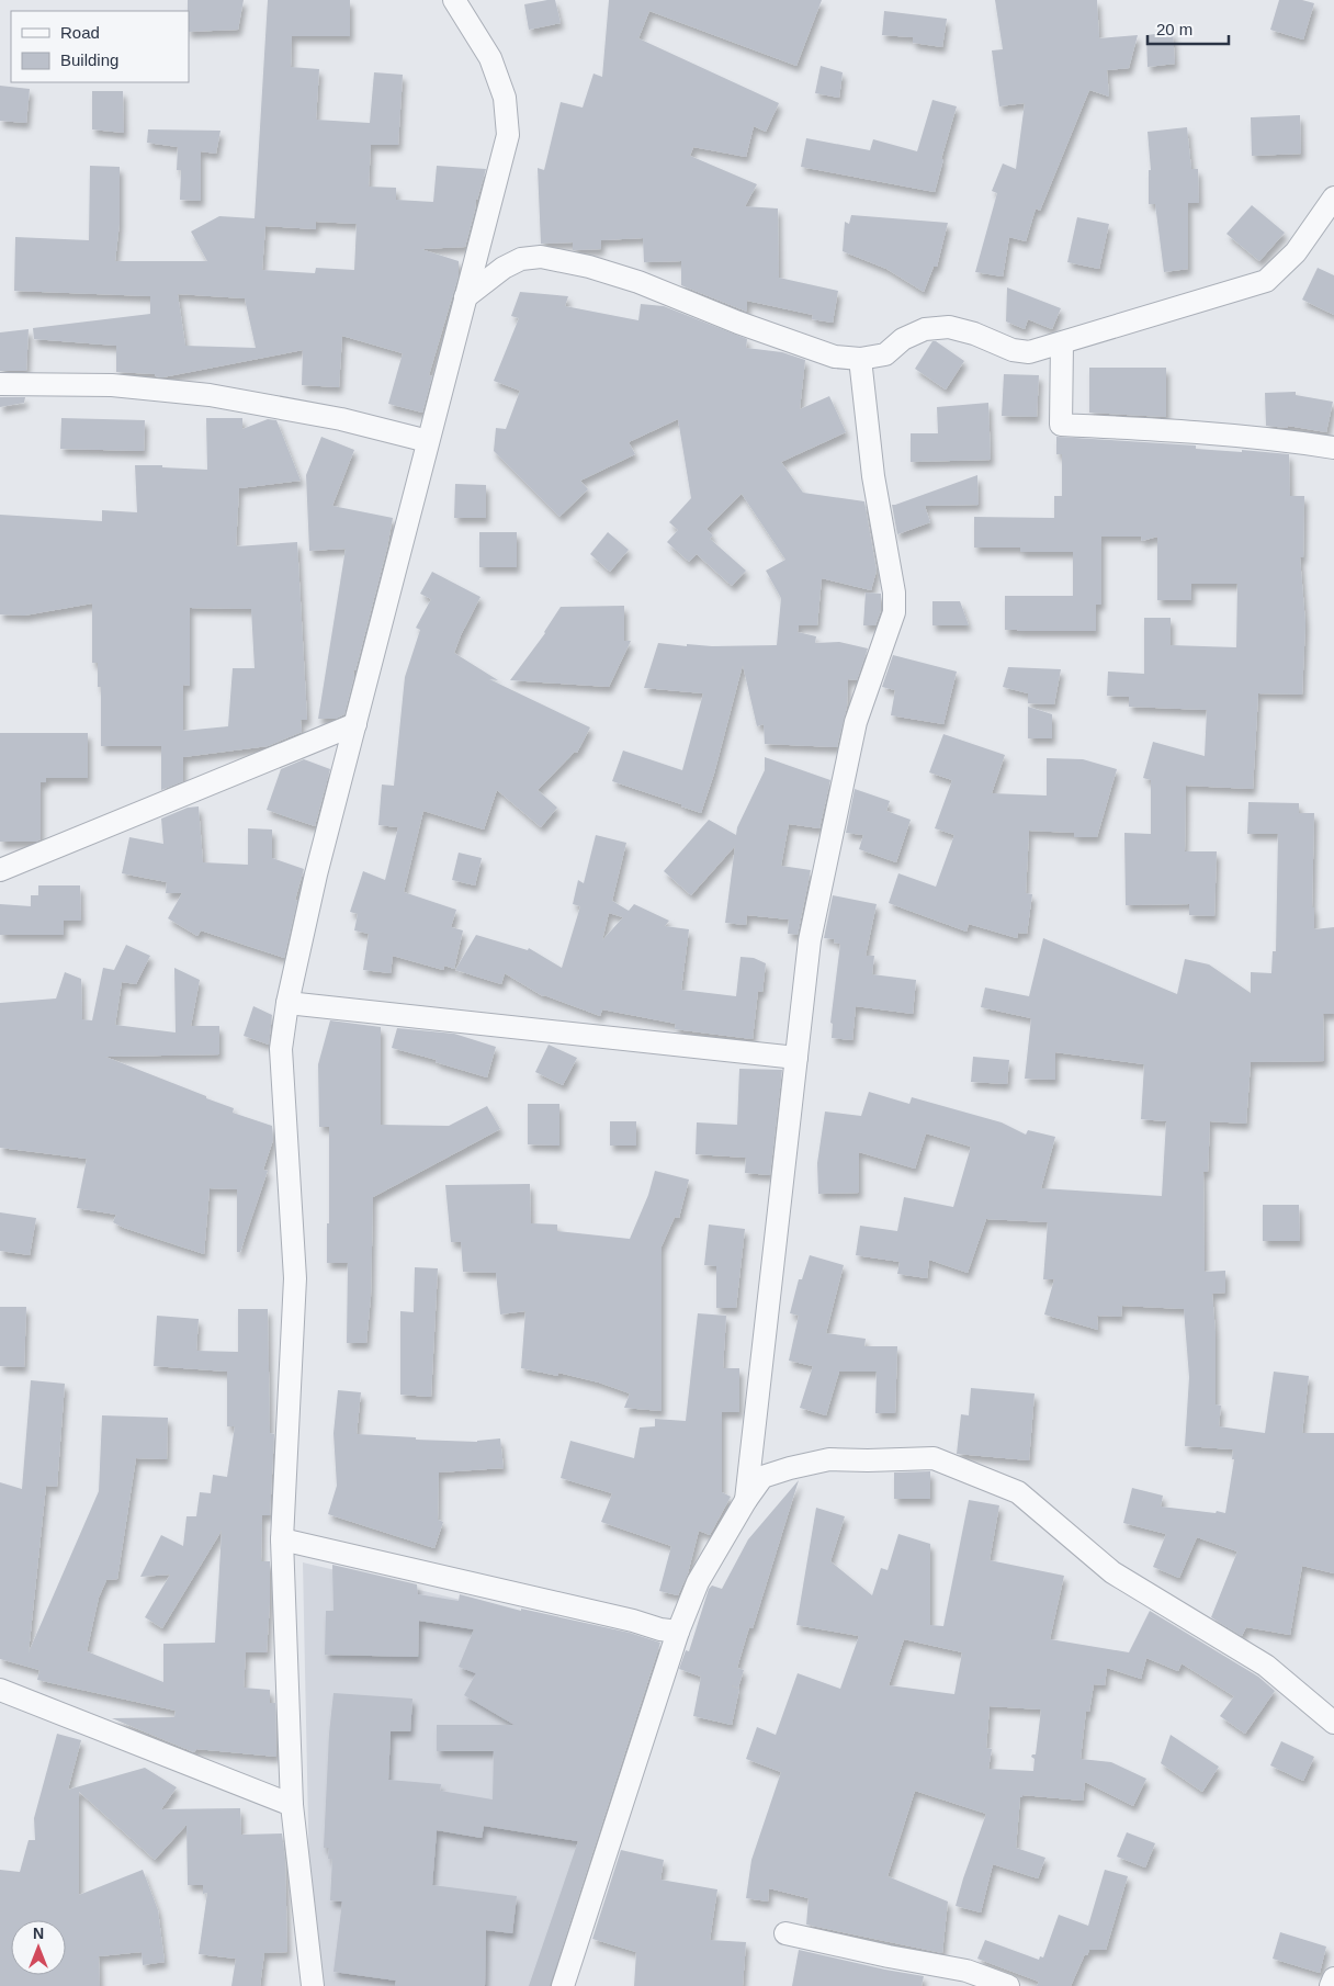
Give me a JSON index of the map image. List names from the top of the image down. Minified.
{"legend":["Road","Building"],"scale_bar":"20 m","north":"top"}
